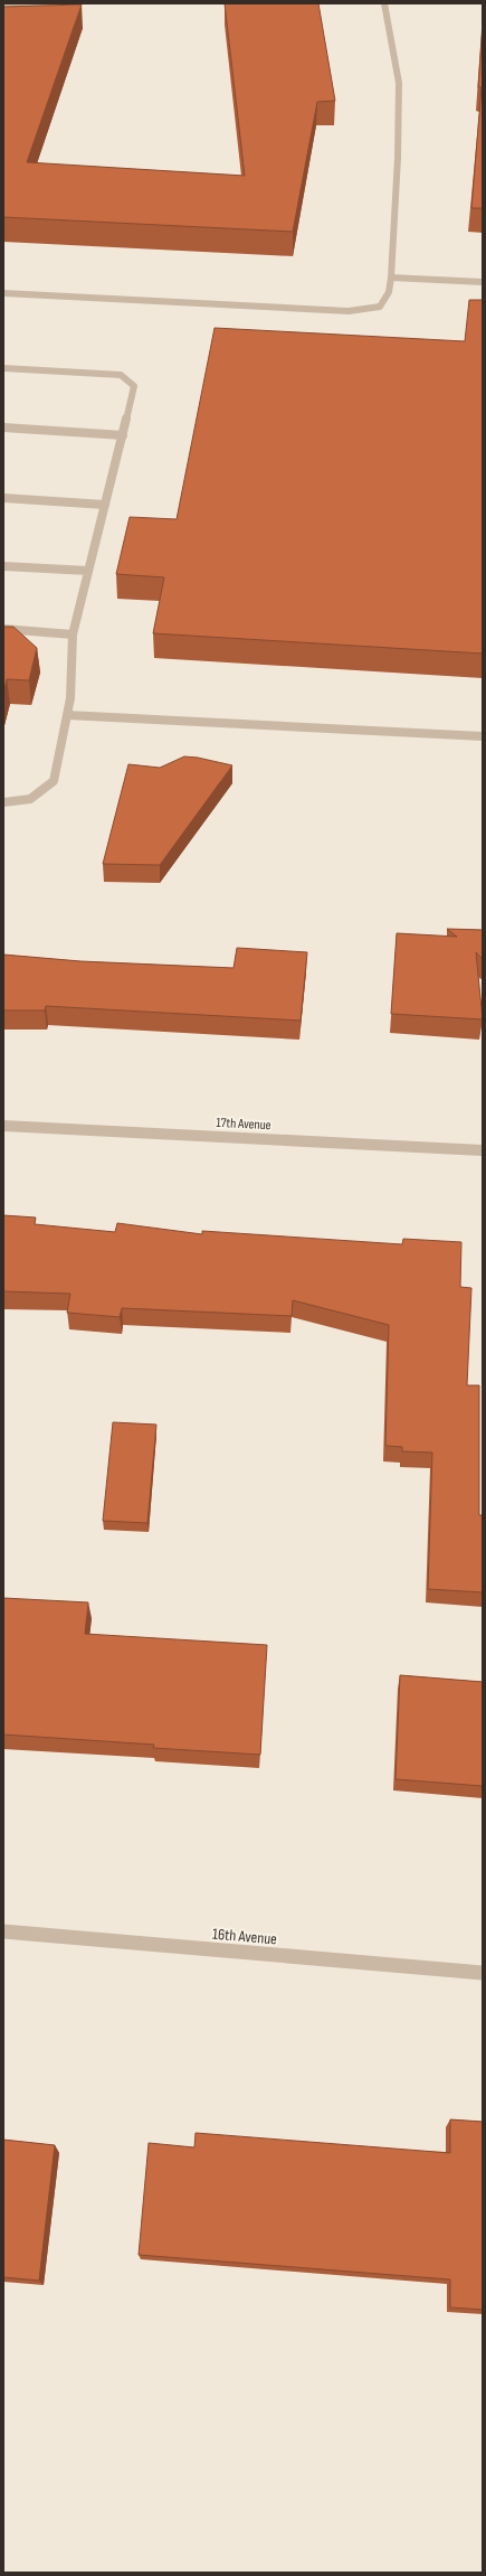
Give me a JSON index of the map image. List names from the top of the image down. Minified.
{"streets":{"street":["17th Avenue","16th Avenue"]}}
